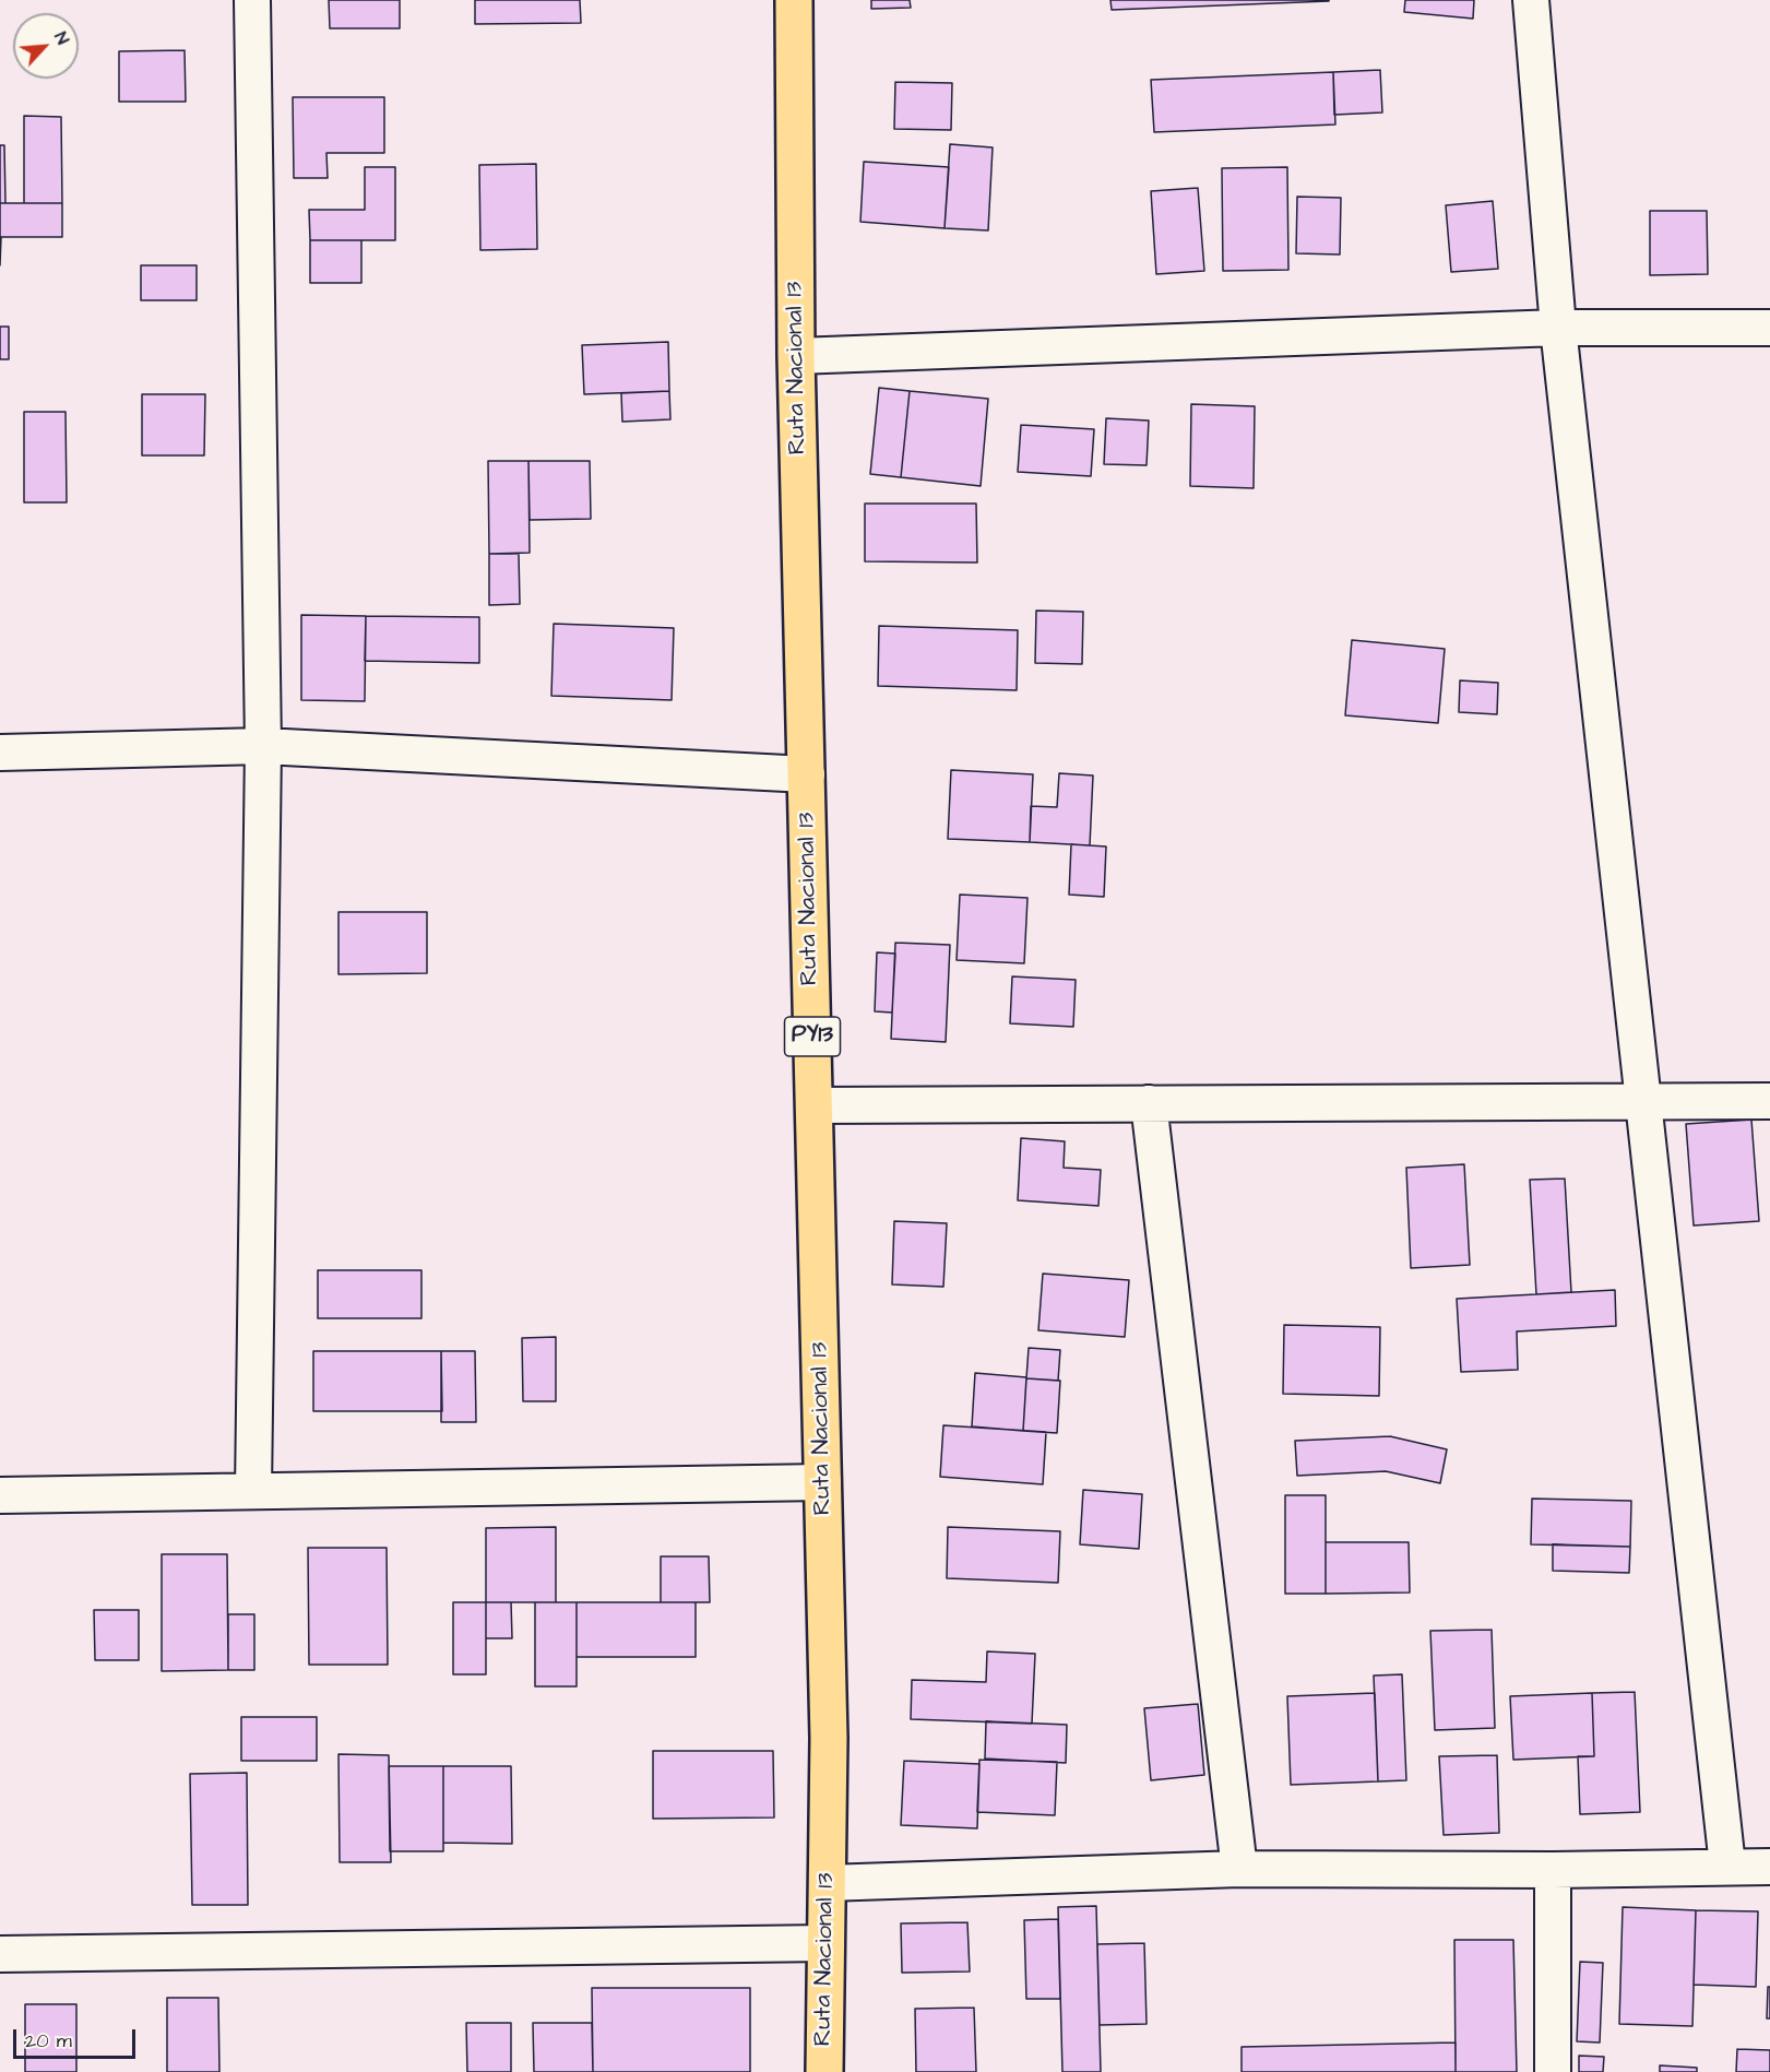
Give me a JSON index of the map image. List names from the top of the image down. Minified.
{"streets":{"highway":["Ruta Nacional 13","PY13"]},"scale_bar":"20 m","north":"top right"}
